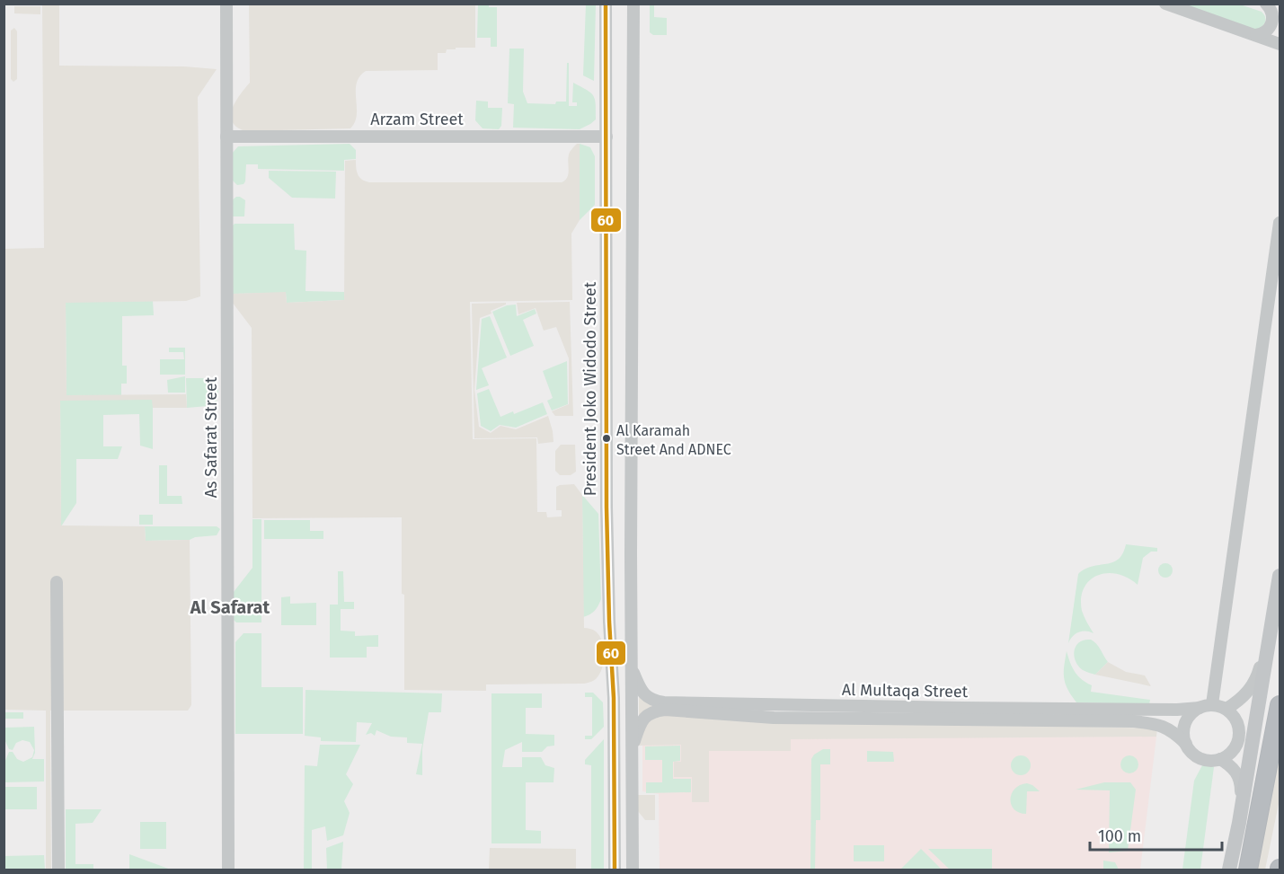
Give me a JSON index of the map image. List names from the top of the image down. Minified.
{"streets":{"street":["Arzam Street","President Joko Widodo Street","As Safarat Street","Al Multaqa Street"]},"crossings":[["Arzam Street","President Joko Widodo Street"],["Arzam Street","As Safarat Street"]],"districts":["Al Safarat"],"places":["Al Karamah Street And ADNEC"],"lines":["transit line 60"],"scale_bar":"100 m"}
